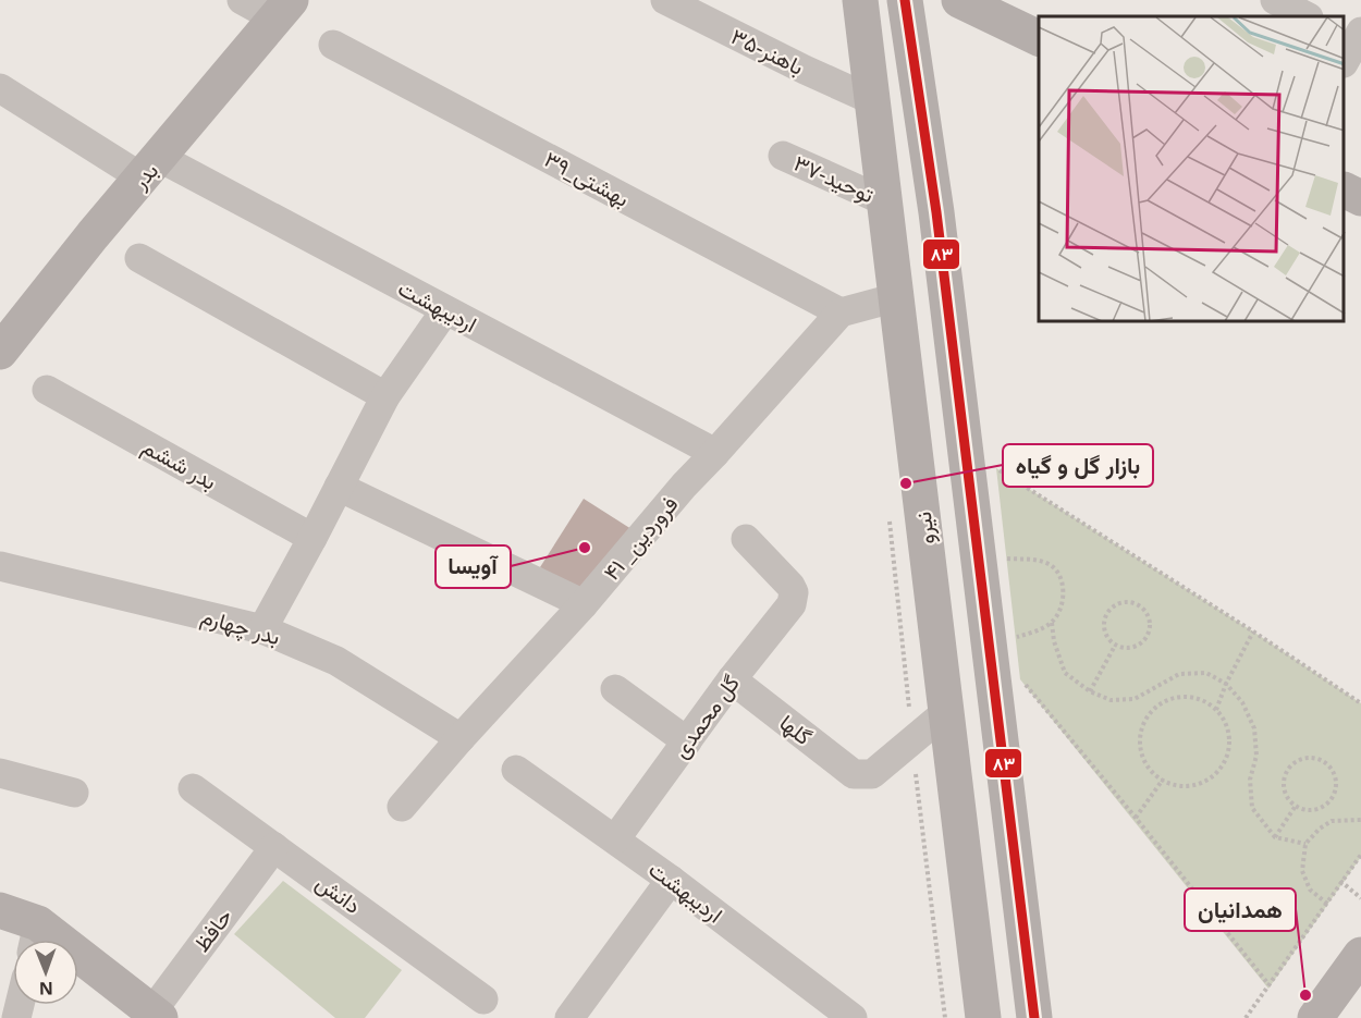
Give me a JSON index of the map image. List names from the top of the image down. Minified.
{"streets":{"main road":["بدر","نیرو"],"street":["۳۵-باهنر","۳۹_بهشتی","۳۷-توحید","اردیبهشت","بدر ششم","۴۱ _فروردین","بدر چهارم","گل محمدی","گلها","دانش","حافظ"]},"crossings":[["۳۵-باهنر","نیرو"],["بدر","اردیبهشت"],["۳۹_بهشتی","۴۱ _فروردین"],["۳۷-توحید","نیرو"],["اردیبهشت","۴۱ _فروردین"],["اردیبهشت","گل محمدی"],["۴۱ _فروردین","بدر چهارم"],["گل محمدی","گلها"],["دانش","حافظ"]],"places":["بازار گل و گیاه","آویسا","همدانیان"],"lines":["transit line ۸۳"],"north":"bottom"}
